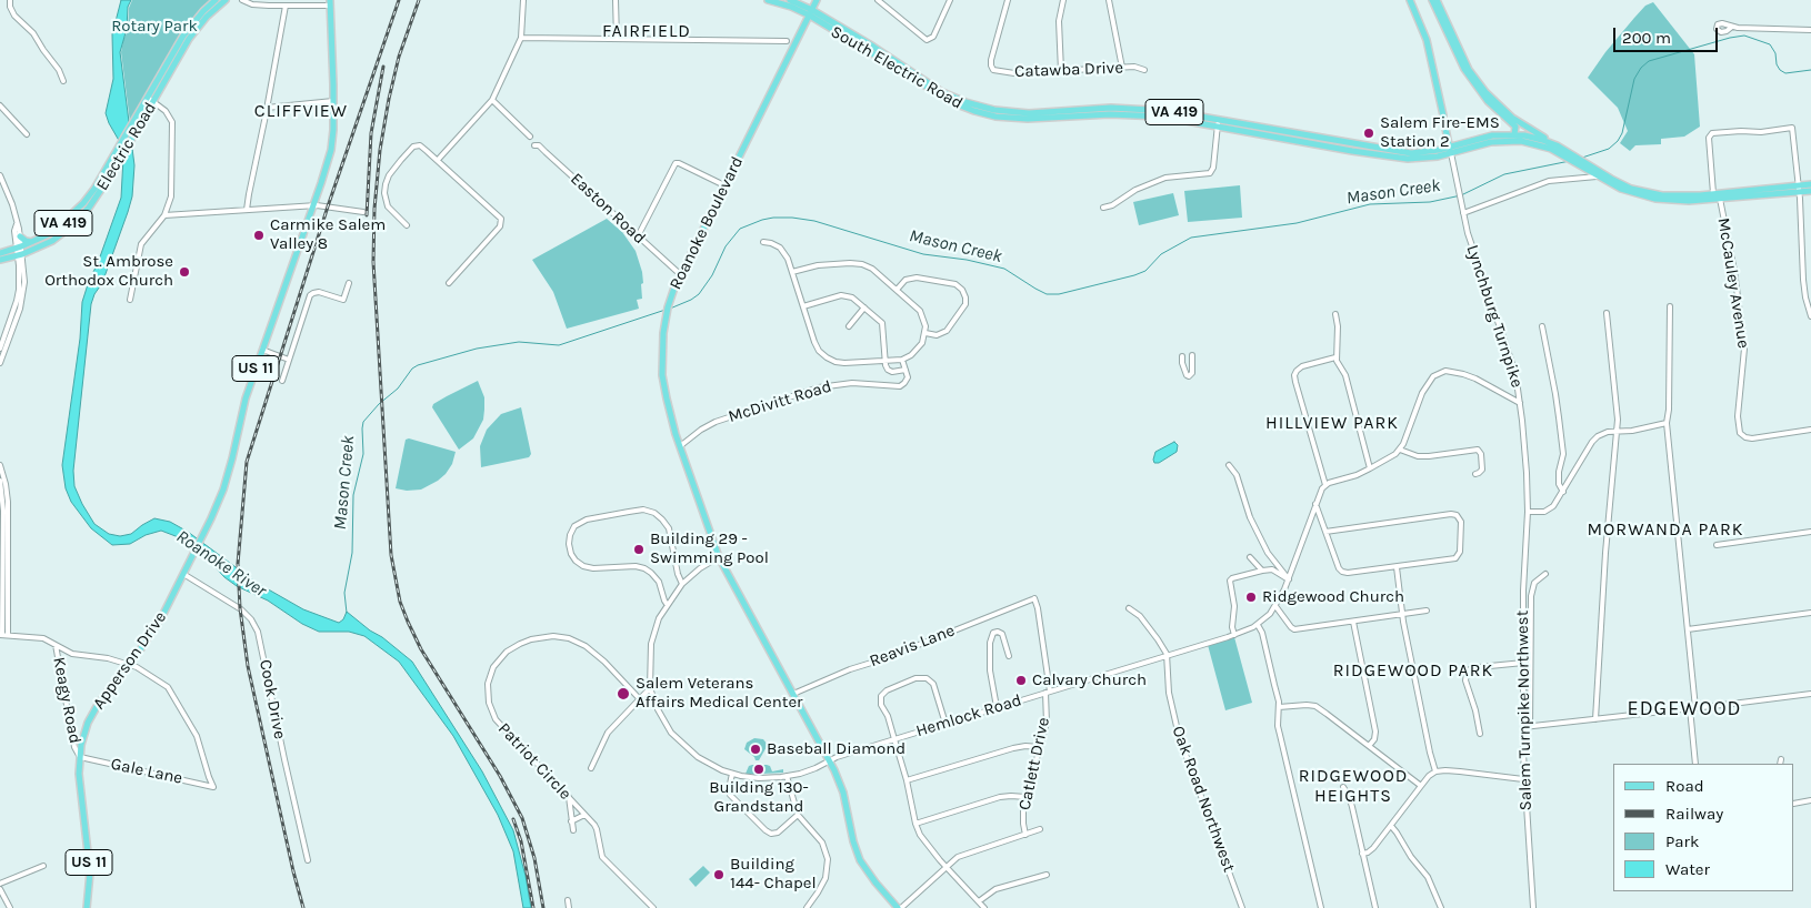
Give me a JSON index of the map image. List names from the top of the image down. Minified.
{"streets":{"main road":["South Electric Road","VA 419","Electric Road","Roanoke Boulevard","Lynchburg Turnpike","US 11","Apperson Drive"],"street":["Catawba Drive","Easton Road","McCauley Avenue","McDivitt Road","Reavis Lane","Cook Drive","Keagy Road","Salem Turnpike Northwest","Hemlock Road","Patriot Circle","Catlett Drive","Gale Lane","Oak Road Northwest"]},"crossings":[["South Electric Road","Roanoke Boulevard"],["South Electric Road","McCauley Avenue"],["South Electric Road","Lynchburg Turnpike"],["Easton Road","Roanoke Boulevard"],["Roanoke Boulevard","McDivitt Road"],["Roanoke Boulevard","Reavis Lane"],["Roanoke Boulevard","Hemlock Road"],["Lynchburg Turnpike","Salem Turnpike Northwest"],["Reavis Lane","Catlett Drive"],["Apperson Drive","Cook Drive"],["Apperson Drive","Keagy Road"],["Apperson Drive","Gale Lane"],["Keagy Road","Gale Lane"],["Hemlock Road","Catlett Drive"],["Hemlock Road","Oak Road Northwest"]],"districts":["FAIRFIELD","CLIFFVIEW","HILLVIEW PARK","MORWANDA PARK","RIDGEWOOD PARK","EDGEWOOD","RIDGEWOOD HEIGHTS"],"water":["Mason Creek","Roanoke River"],"parks":["Rotary Park"],"places":["Salem Fire-EMS Station 2","Carmike Salem Valley 8","St. Ambrose Orthodox Church","Building 29 - Swimming Pool","Ridgewood Church","Calvary Church","Salem Veterans Affairs Medical Center","Baseball Diamond","Building 130- Grandstand","Building 144- Chapel"],"legend":["Road","Railway","Park","Water"],"scale_bar":"200 m"}
